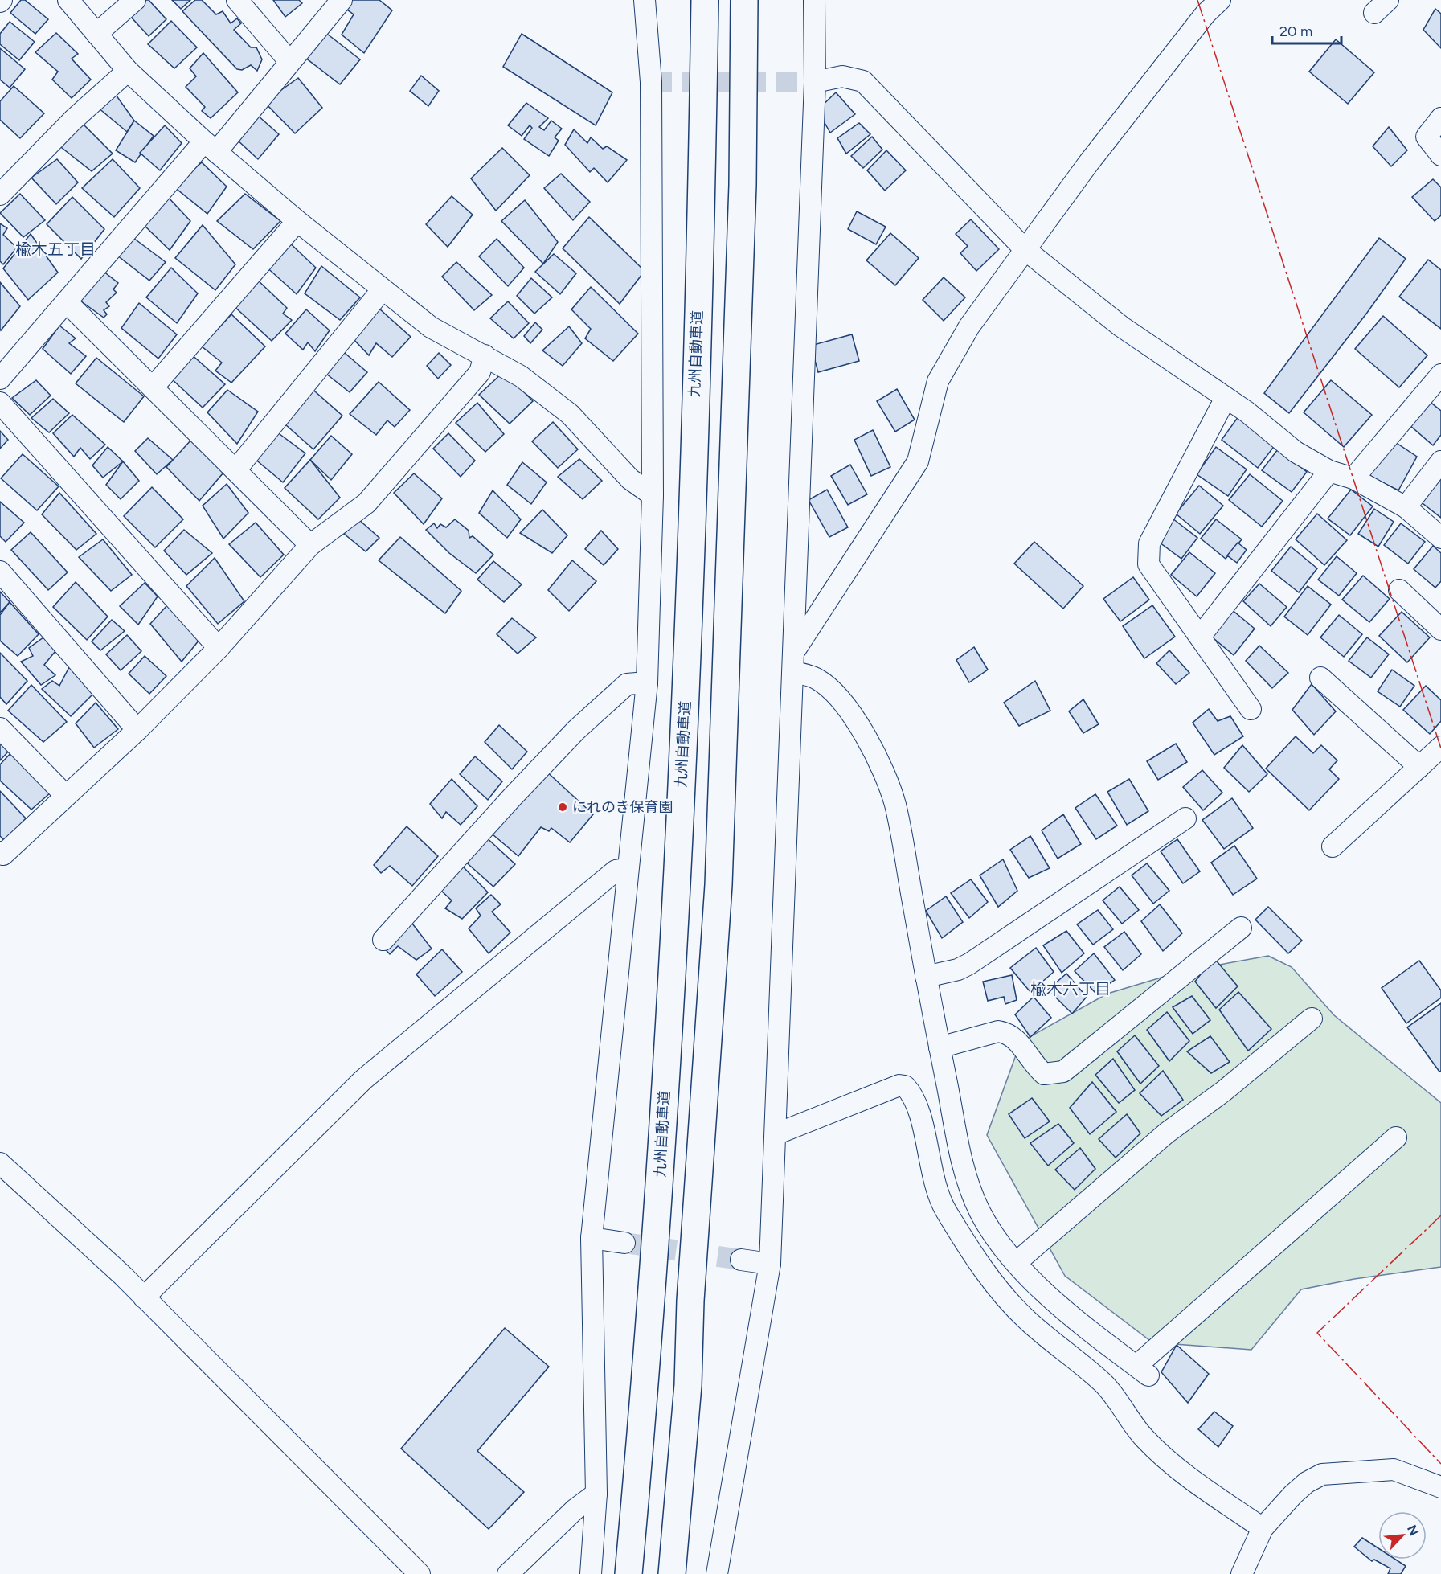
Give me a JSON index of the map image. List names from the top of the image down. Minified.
{"streets":{"highway":["九州自動車道"]},"districts":["楡木五丁目","楡木六丁目"],"places":["にれのき保育園"],"scale_bar":"20 m","north":"top right"}
